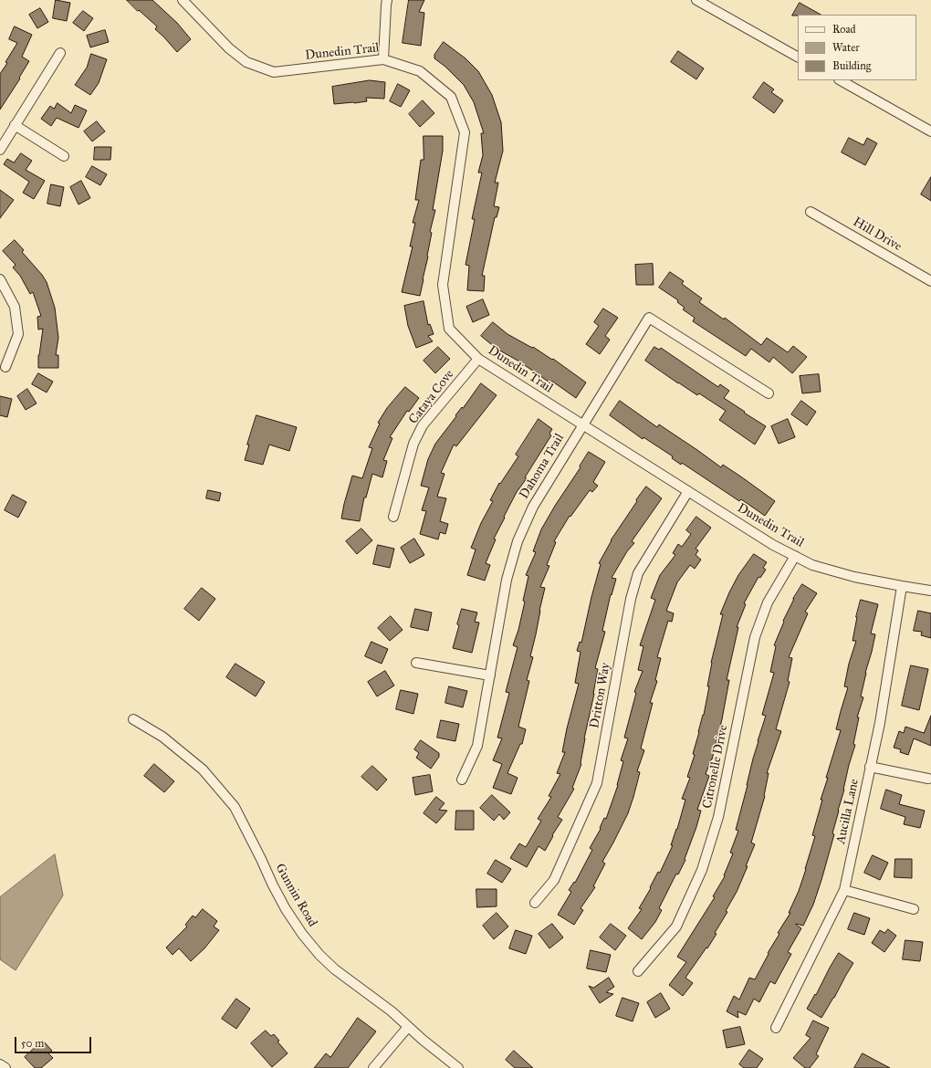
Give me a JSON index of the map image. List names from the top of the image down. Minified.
{"streets":{"street":["Dunedin Trail","Hill Drive","Cataya Cove","Dahoma Trail","Dritton Way","Citronelle Drive","Aucilla Lane","Gunnin Road"]},"crossings":[["Dunedin Trail","Cataya Cove"],["Dunedin Trail","Dahoma Trail"],["Dunedin Trail","Dritton Way"],["Dunedin Trail","Citronelle Drive"],["Dunedin Trail","Aucilla Lane"]],"legend":["Road","Water","Building"],"scale_bar":"50 m"}
